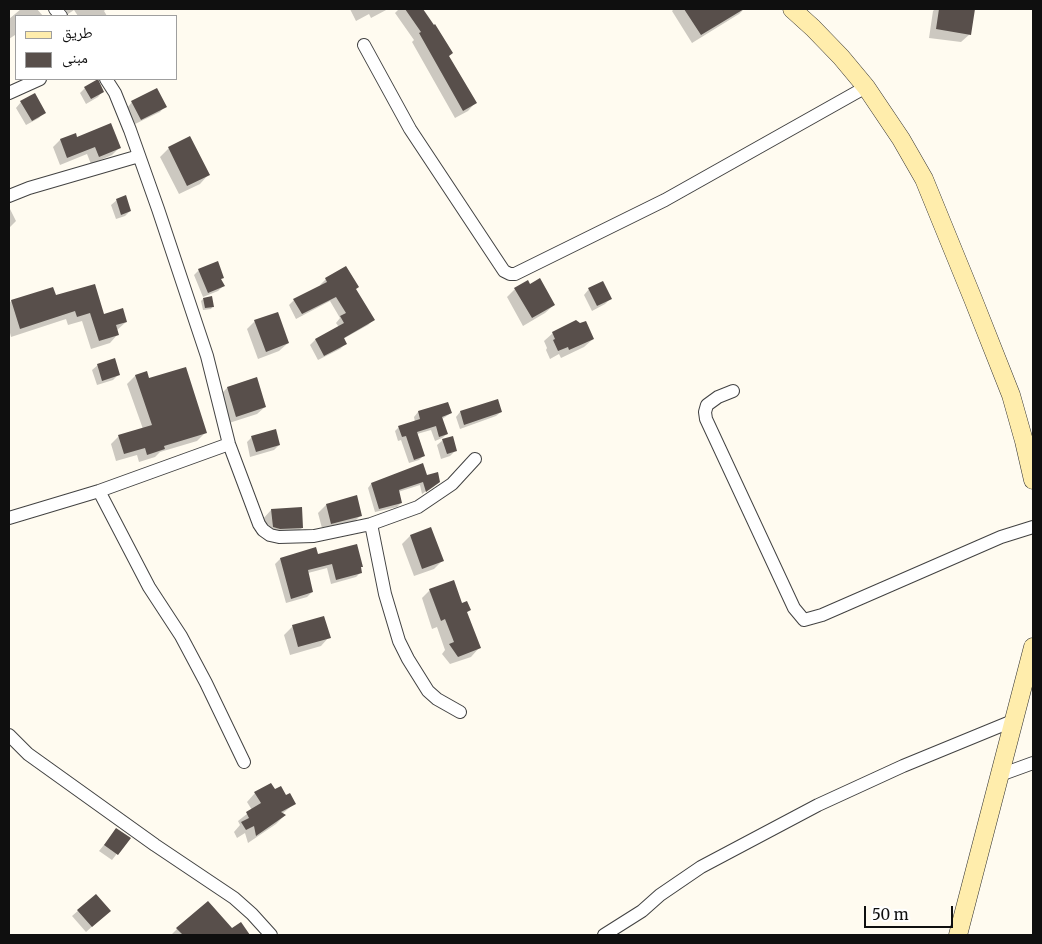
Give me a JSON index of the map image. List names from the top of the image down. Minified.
{"legend":["طريق","مبنى"],"scale_bar":"50 m"}
